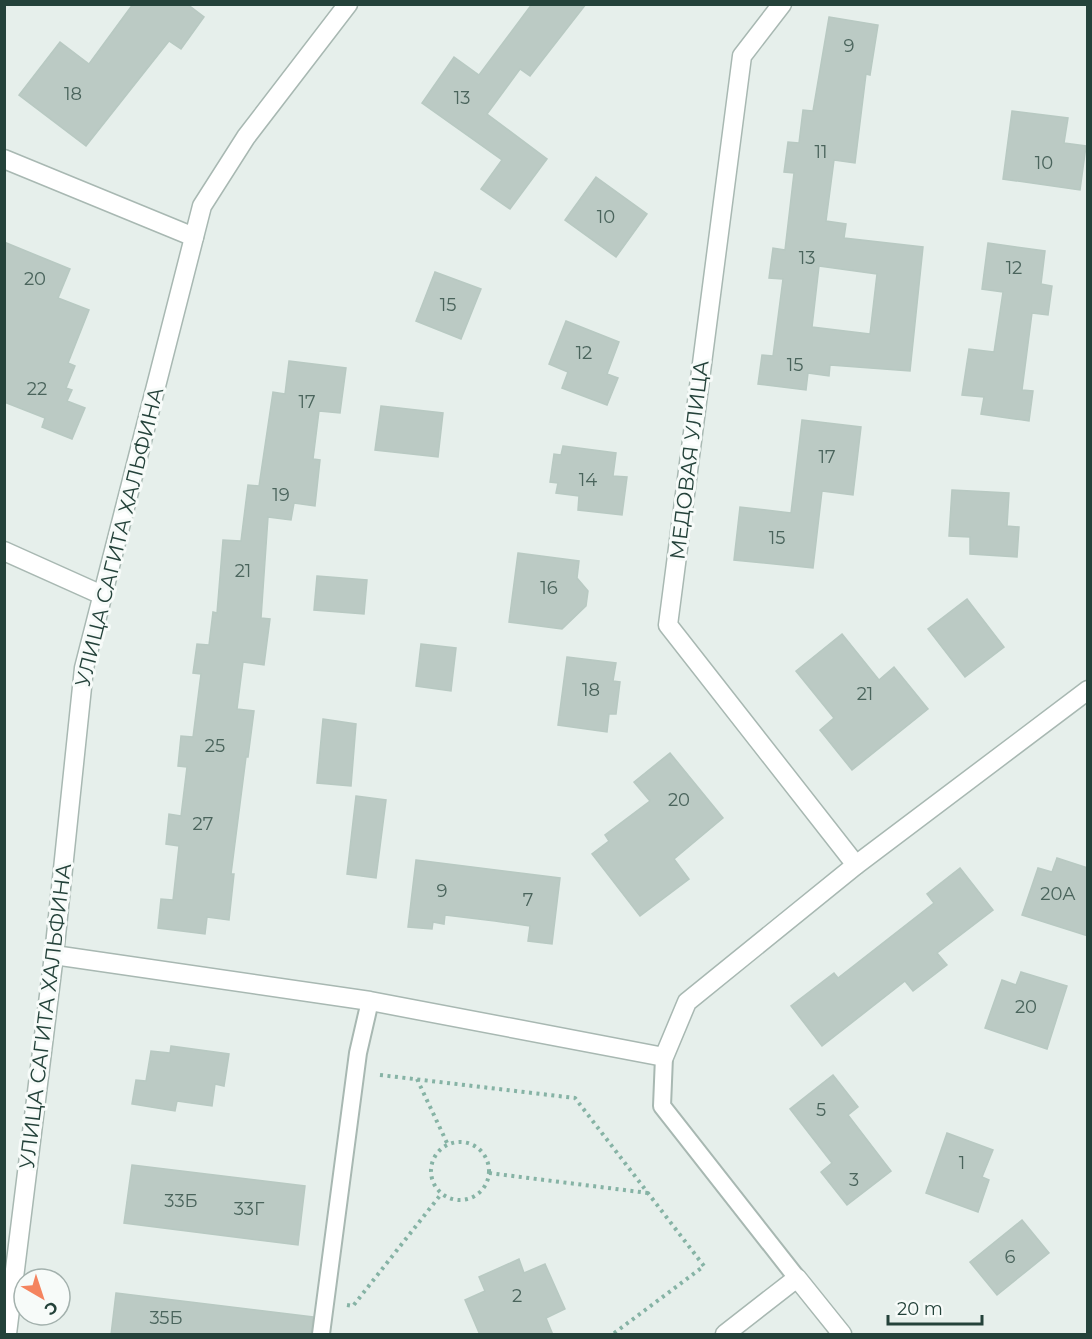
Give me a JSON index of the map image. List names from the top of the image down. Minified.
{"streets":{"street":["МЕДОВАЯ УЛИЦА","УЛИЦА САГИТА ХАЛЬФИНА"]},"house_numbers":["9","18","13","11","10","10","13","12","20","15","12","15","22","17","17","14","19","15","21","16","18","21","25","20","27","9","20А","7","20","5","1","3","33Б","33Г","6","2","35Б"],"scale_bar":"20 m","north":"bottom right"}
